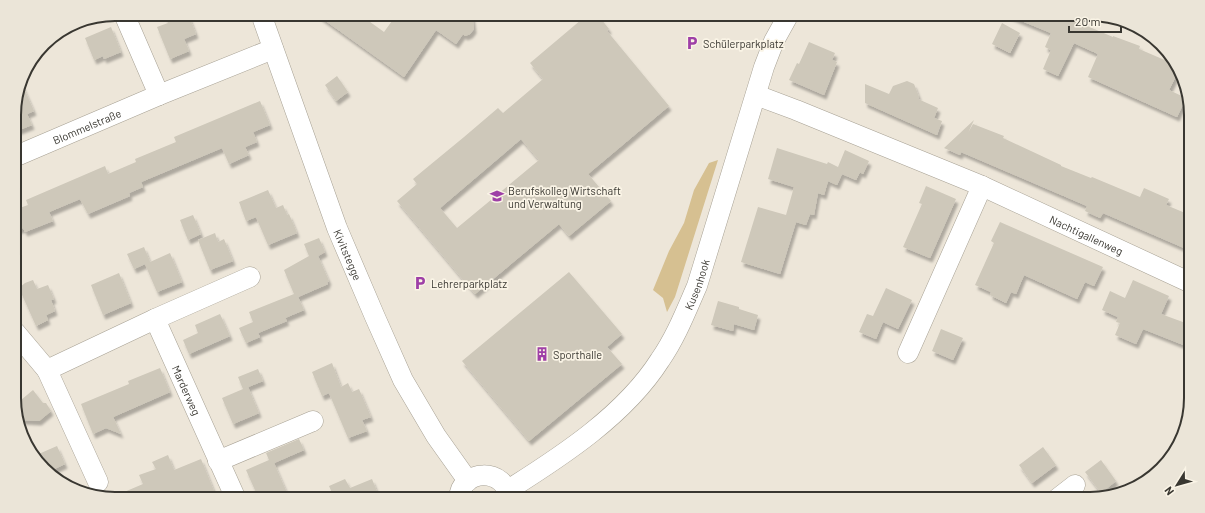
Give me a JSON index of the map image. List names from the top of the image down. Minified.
{"streets":{"street":["Blommelstraße","Nachtigallenweg","Kivitstegge","Kusenhook","Marderweg"]},"crossings":[["Blommelstraße","Kivitstegge"],["Nachtigallenweg","Kusenhook"]],"places":{"parking":["Schülerparkplatz","Lehrerparkplatz"],"school or university":["Berufskolleg Wirtschaft und Verwaltung"],"building":["Sporthalle"]},"scale_bar":"20 m","north":"bottom left"}
